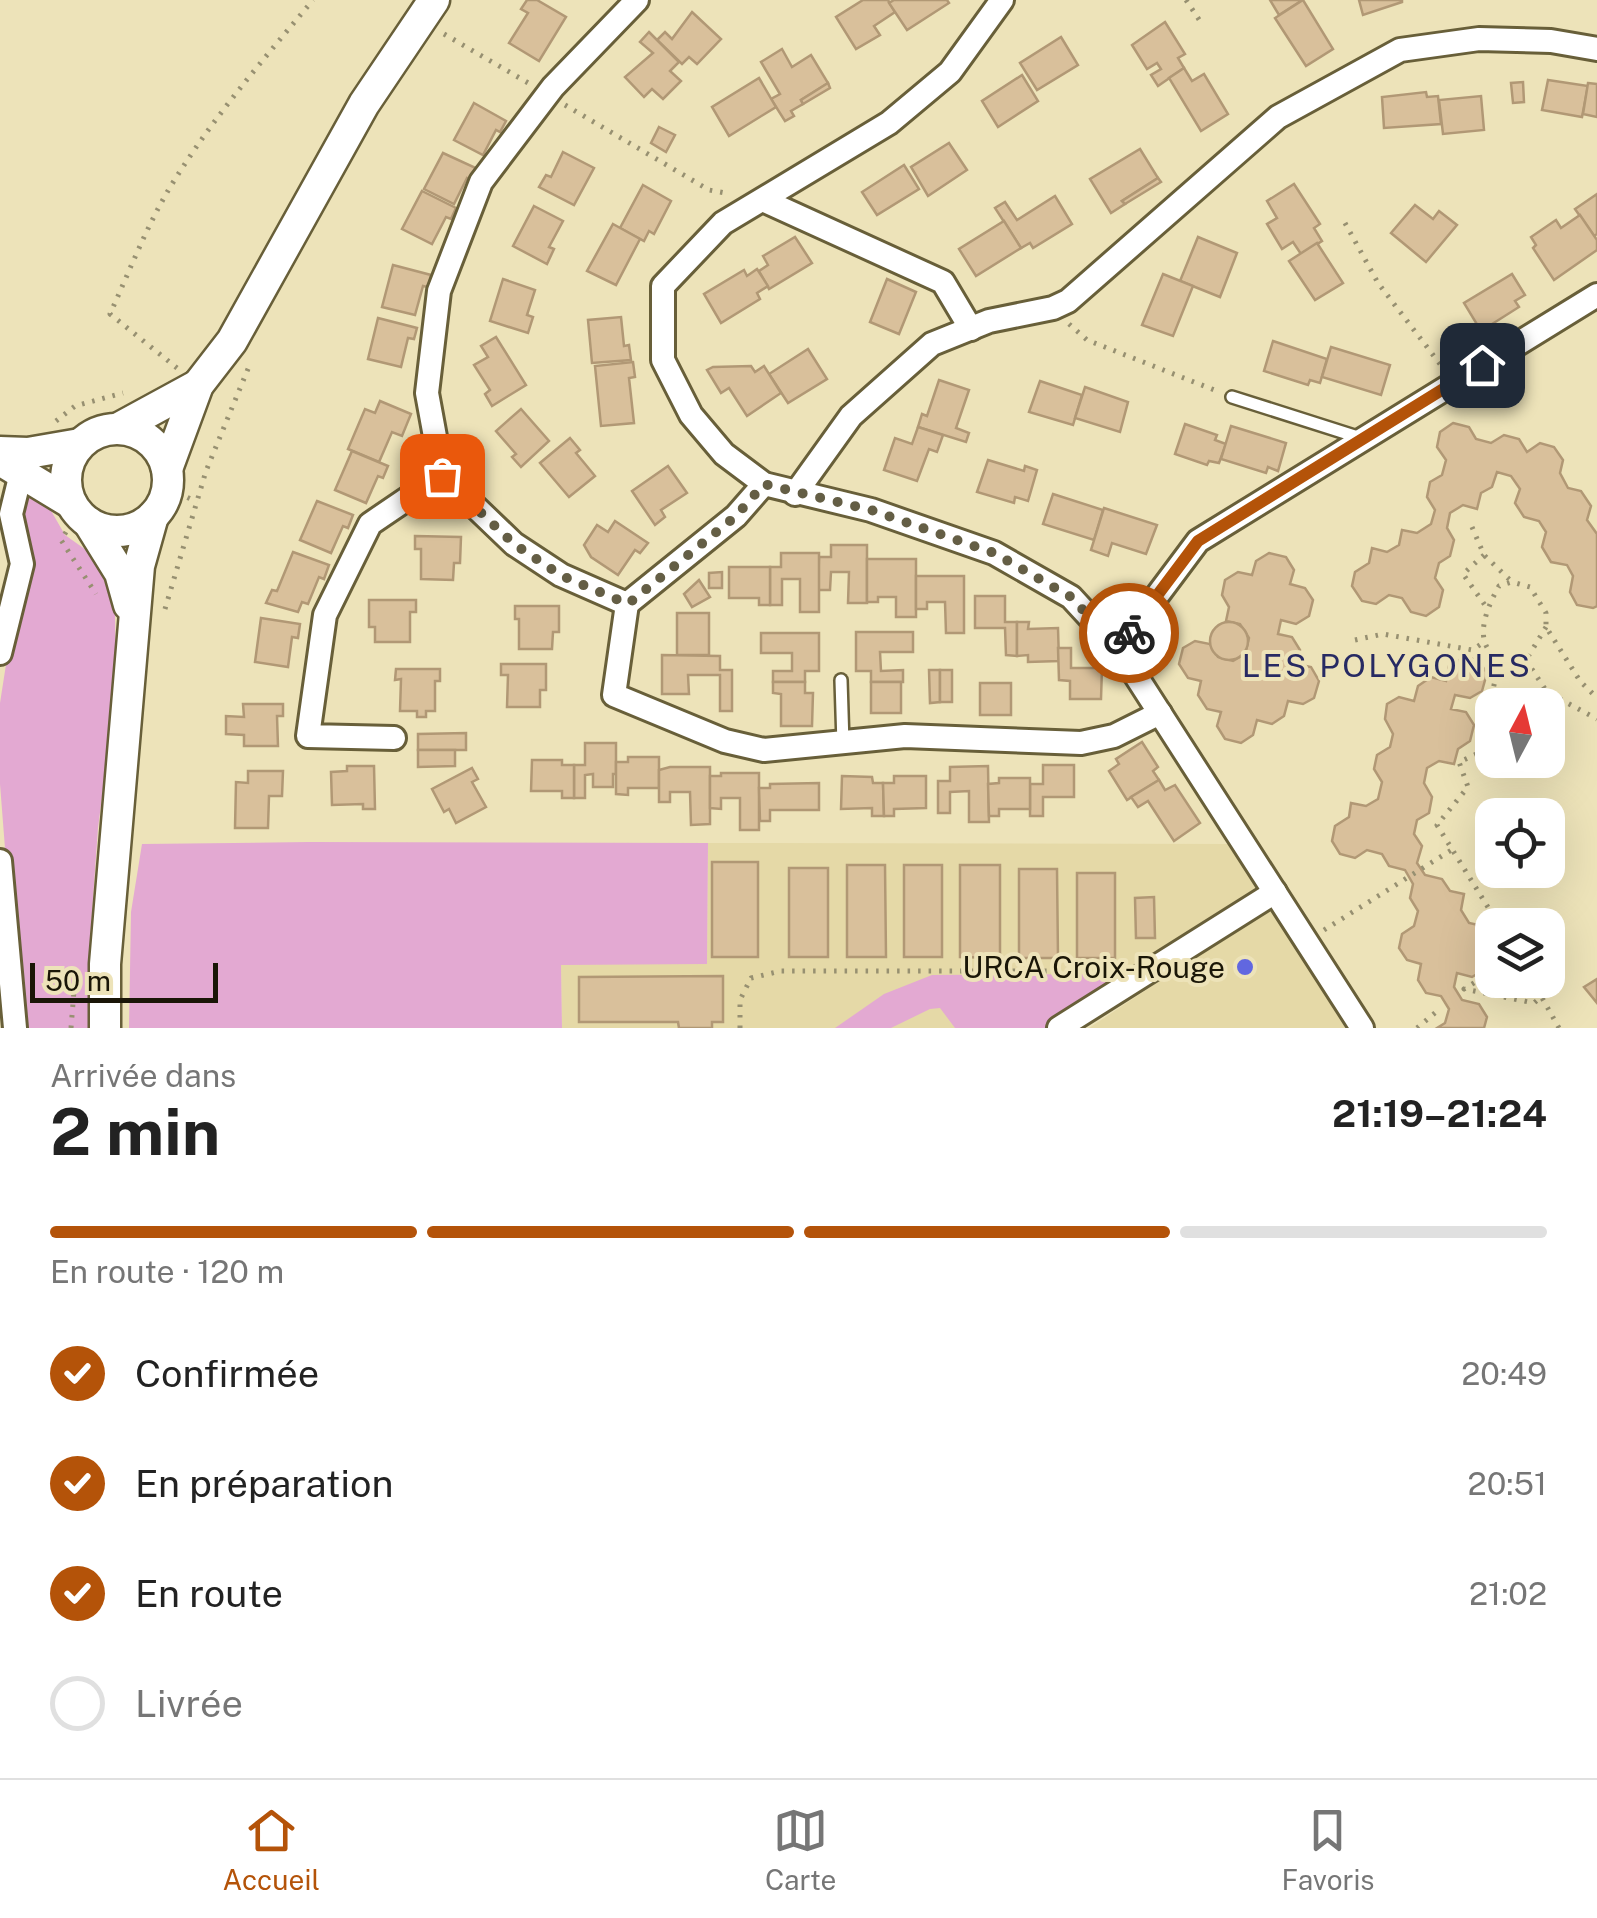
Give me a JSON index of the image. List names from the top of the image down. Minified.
{"districts":["LES POLYGONES"],"places":["URCA Croix-Rouge"],"scale_bar":"50 m","north":"top","page":{"scale":"50 m","heading":["2 min","Arrivée dans","21:19–21:24"],"bar":"En route · 120 m","list":[["Confirmée","20:49"],["En préparation","20:51"],["En route","21:02"],"Livrée"],"tabs":["Accueil","Carte","Favoris"]}}
